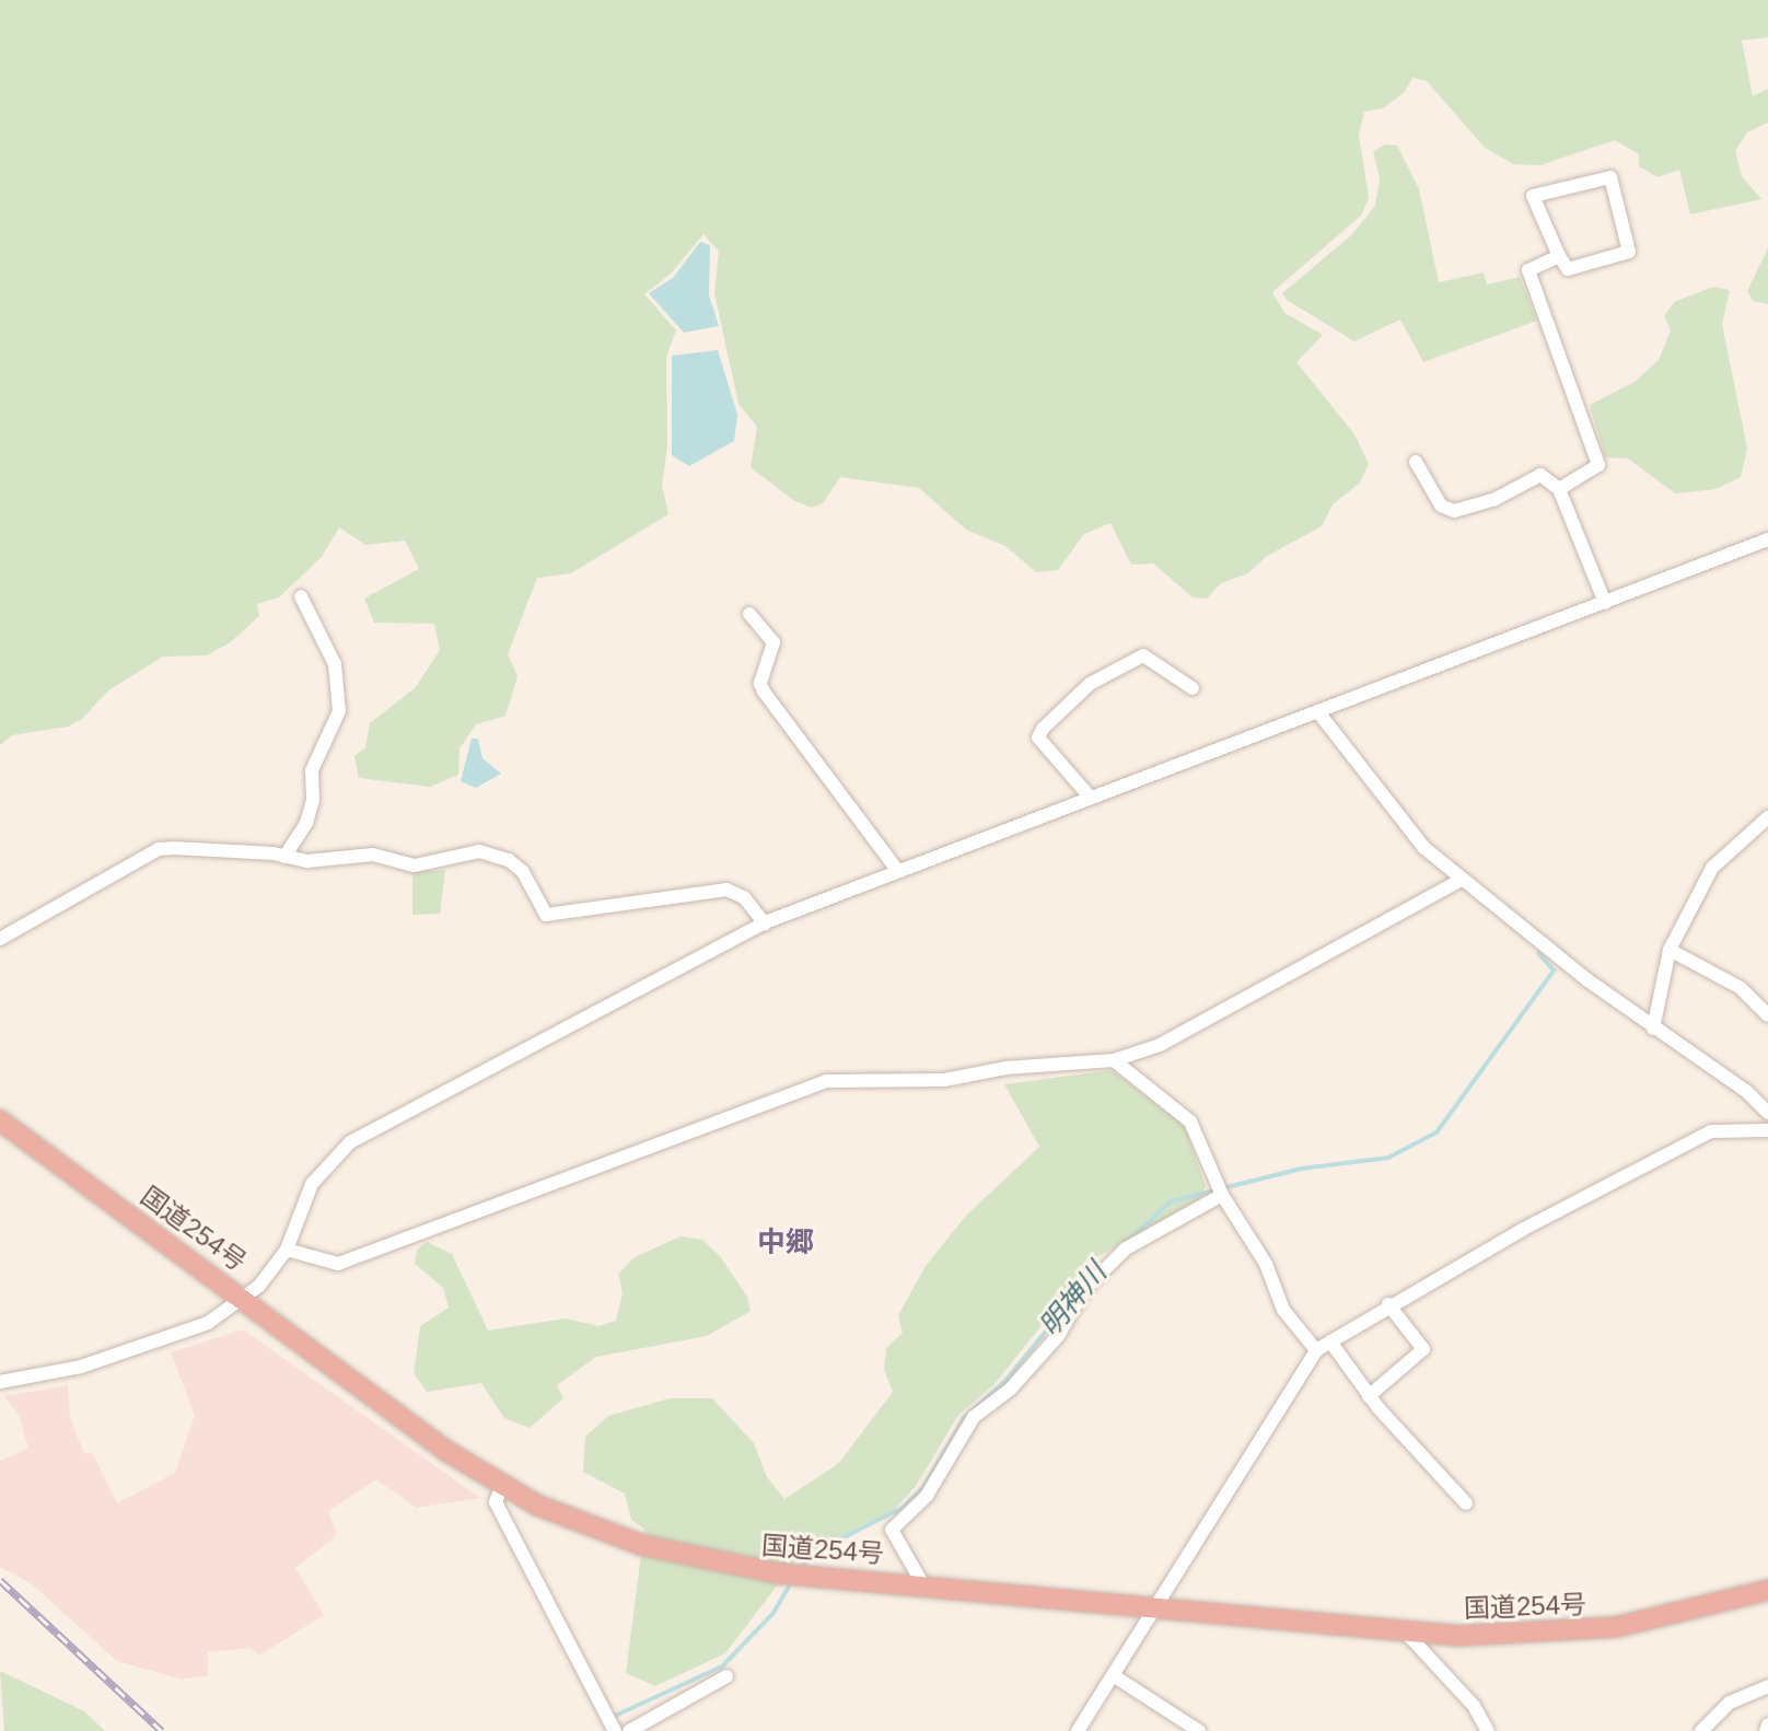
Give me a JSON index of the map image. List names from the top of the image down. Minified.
{"streets":{"highway":["国道254号"]},"districts":["中郷"],"water":["明神川"]}
